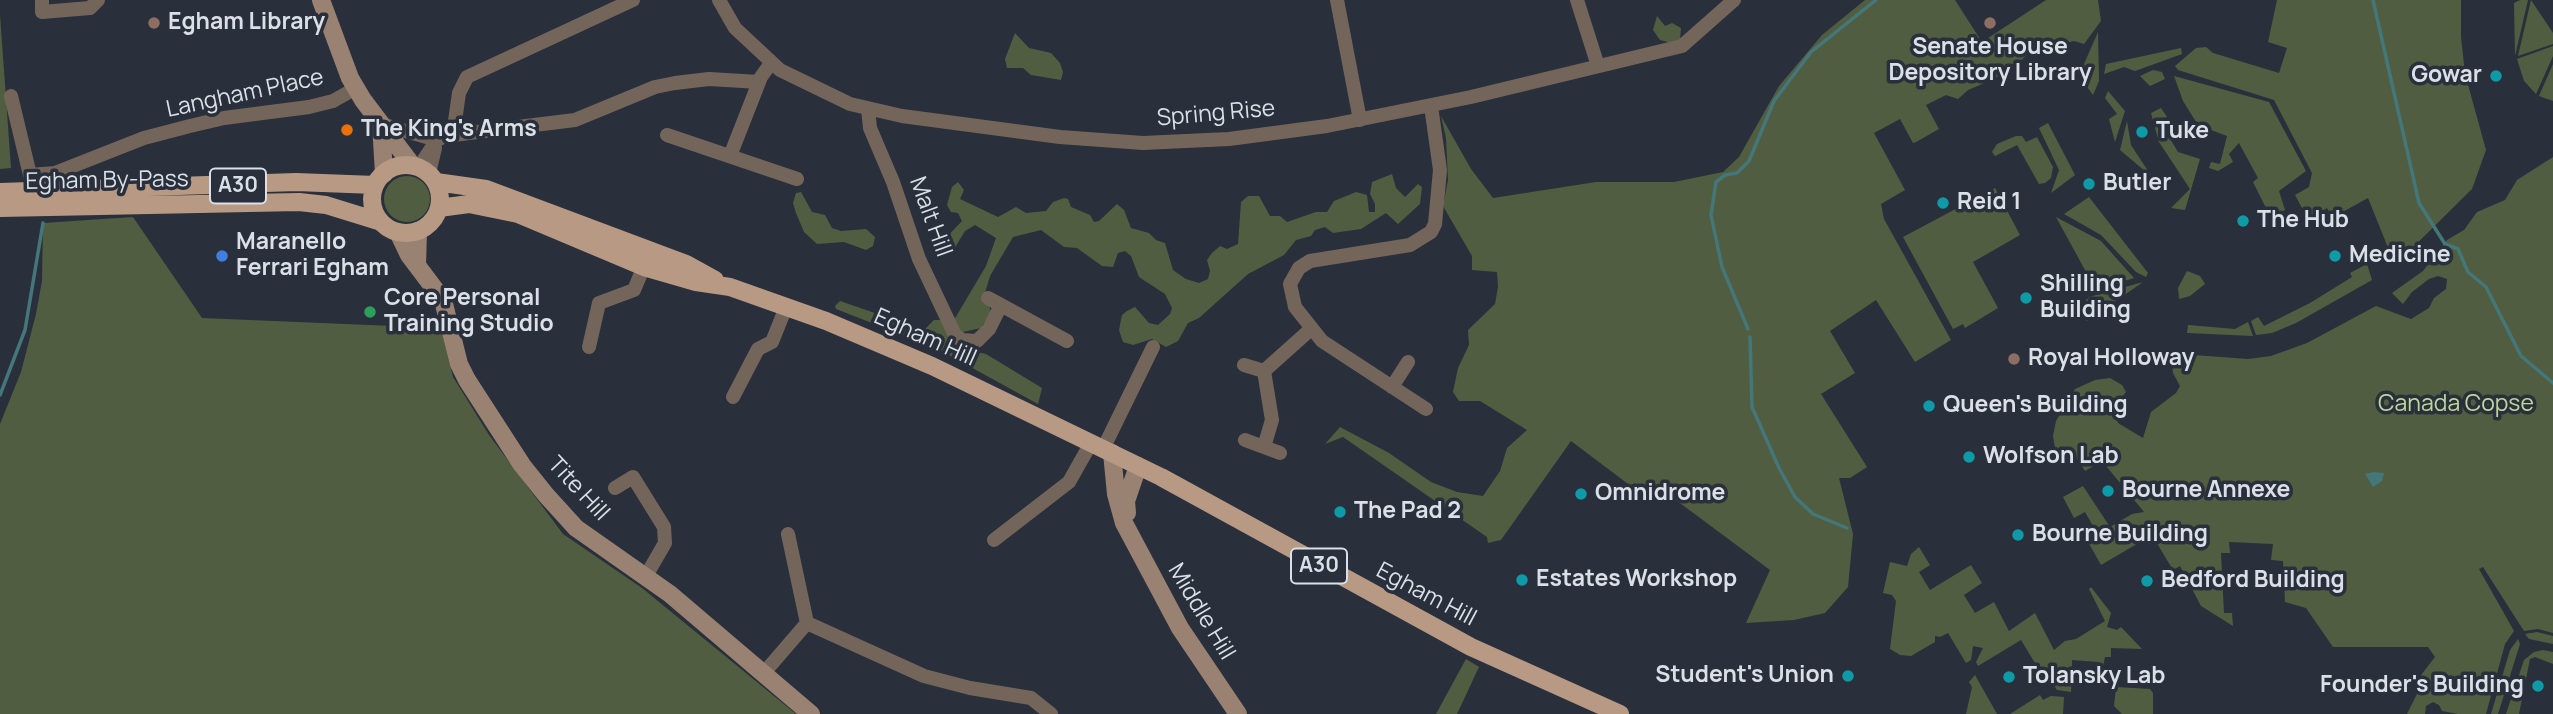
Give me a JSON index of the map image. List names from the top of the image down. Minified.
{"streets":{"main road":["Egham By-Pass","A30","Egham Hill"],"street":["Langham Place","Spring Rise","Malt Hill","Tite Hill","Middle Hill"]},"crossings":[["Spring Rise","Malt Hill"],["Egham By-Pass","Egham Hill"],["Egham By-Pass","Tite Hill"],["Egham Hill","Tite Hill"],["Egham Hill","Middle Hill"]],"parks":["Canada Copse"],"places":["Egham Library","Senate House Depository Library","Gowar","The King's Arms","Tuke","Butler","Reid 1","The Hub","Maranello Ferrari Egham","Medicine","Shilling Building","Core Personal Training Studio","Royal Holloway","Queen's Building","Wolfson Lab","Bourne Annexe","Omnidrome","The Pad 2","Bourne Building","Estates Workshop","Bedford Building","Student's Union","Tolansky Lab","Founder's Building"]}
